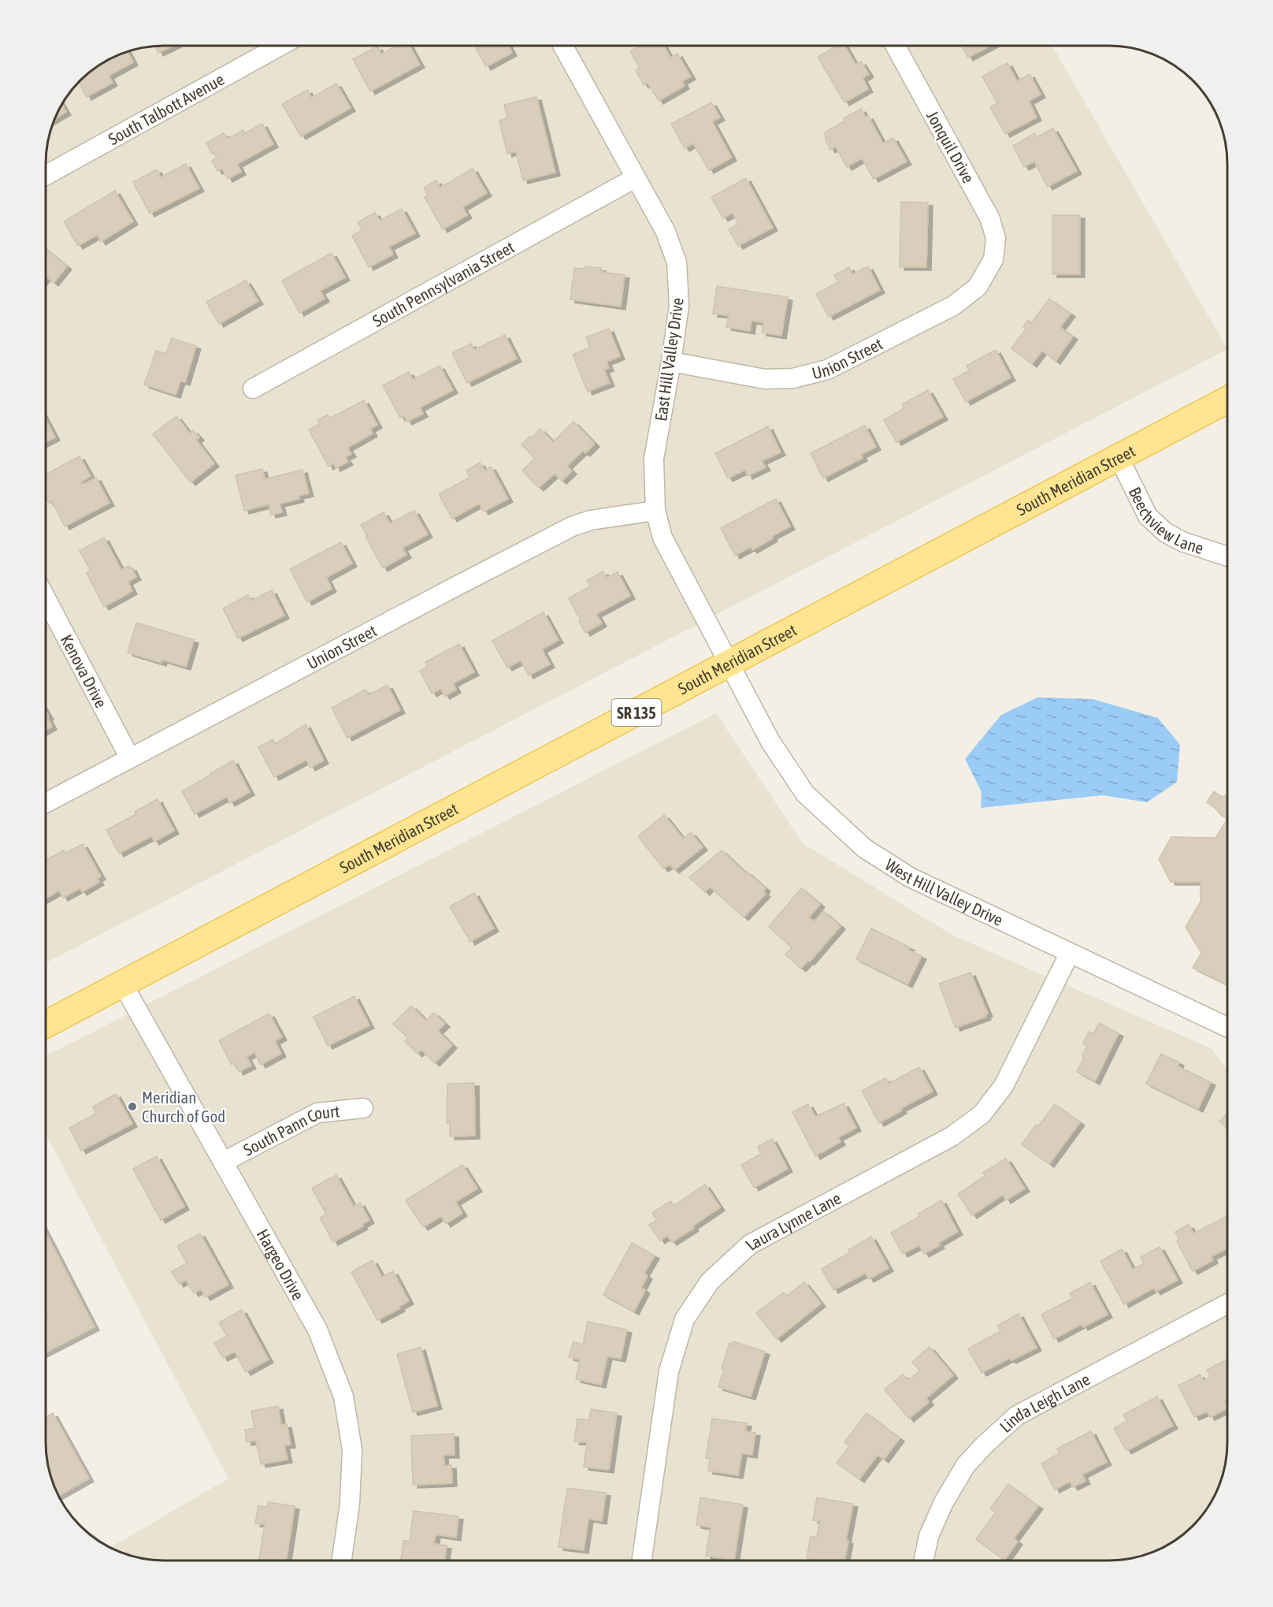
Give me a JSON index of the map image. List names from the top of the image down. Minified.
{"streets":{"main road":["South Meridian Street","SR 135"],"street":["South Talbott Avenue","Jonquil Drive","South Pennsylvania Street","Union Street","East Hill Valley Drive","Beechview Lane","Kenova Drive","West Hill Valley Drive","South Pann Court","Laura Lynne Lane","Hargeo Drive","Linda Leigh Lane"]},"crossings":[["Jonquil Drive","Union Street"],["South Pennsylvania Street","East Hill Valley Drive"],["Union Street","East Hill Valley Drive"],["Union Street","Kenova Drive"],["East Hill Valley Drive","South Meridian Street"],["East Hill Valley Drive","West Hill Valley Drive"],["South Meridian Street","Beechview Lane"],["South Meridian Street","West Hill Valley Drive"],["South Meridian Street","Hargeo Drive"],["West Hill Valley Drive","Laura Lynne Lane"],["South Pann Court","Hargeo Drive"]],"places":["Meridian Church of God"]}
